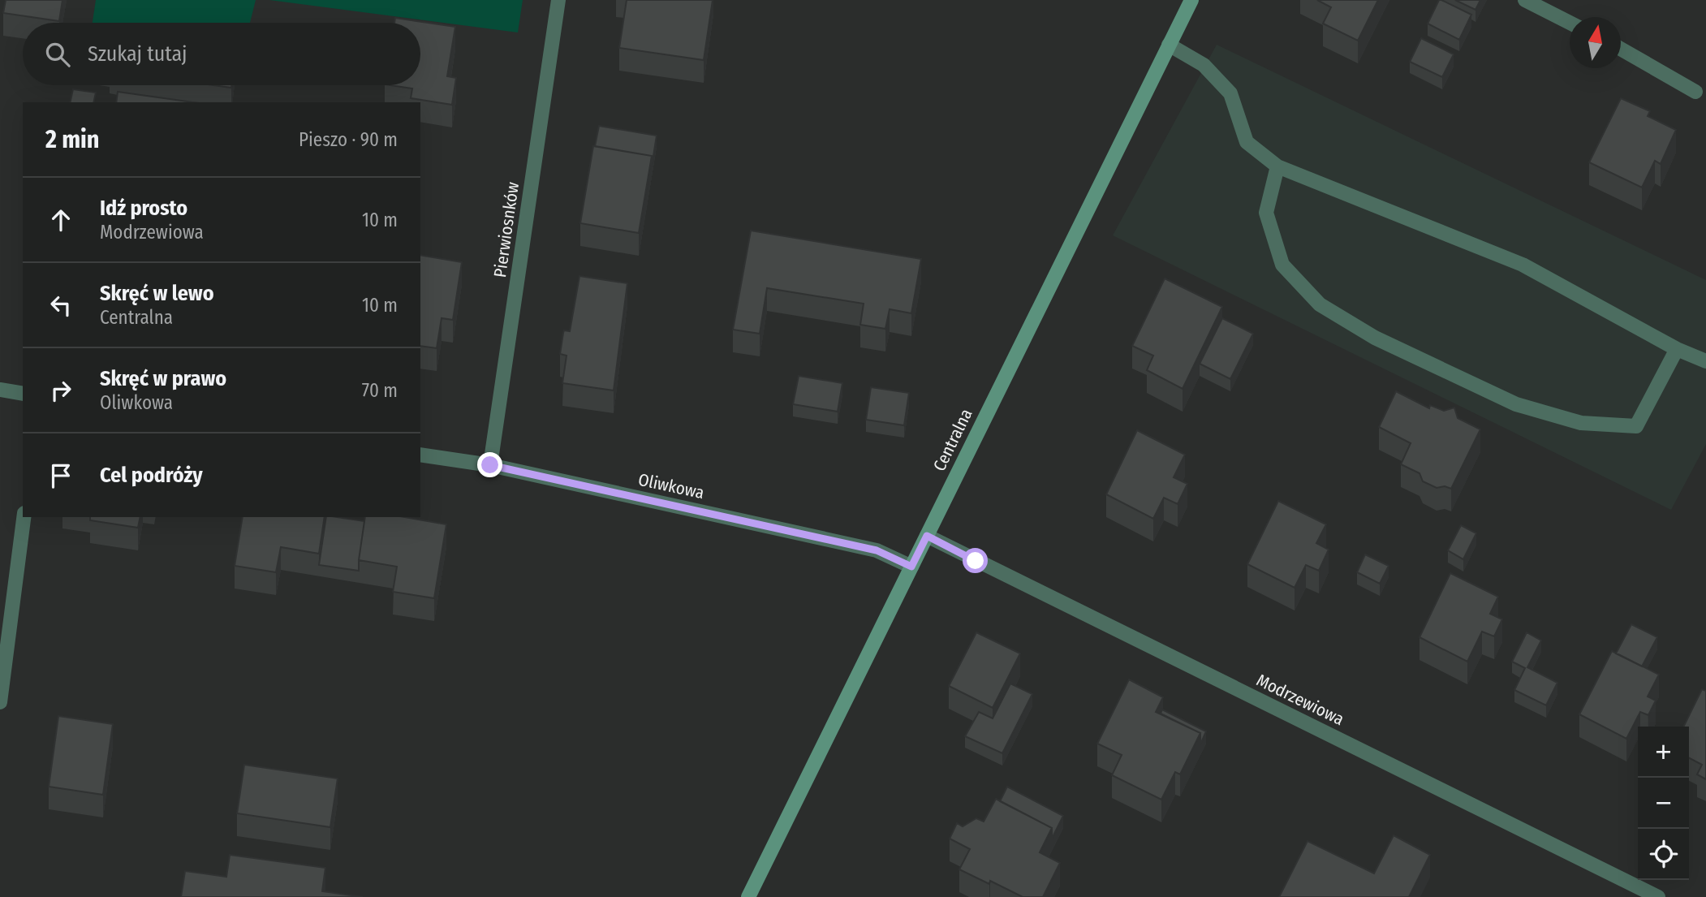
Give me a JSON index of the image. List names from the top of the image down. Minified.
{"streets":{"street":["Pierwiosnków","Centralna","Oliwkowa","Modrzewiowa"]},"crossings":[["Pierwiosnków","Oliwkowa"],["Centralna","Oliwkowa"],["Centralna","Modrzewiowa"]],"north":"top","page":{"search":"Szukaj tutaj","heading":["2 min","Pieszo · 90 m"],"list":[["Idź prosto","Modrzewiowa","10 m"],["Skręć w lewo","Centralna","10 m"],["Skręć w prawo","Oliwkowa","70 m"],"Cel podróży"],"map_buttons":["+","−"]}}
